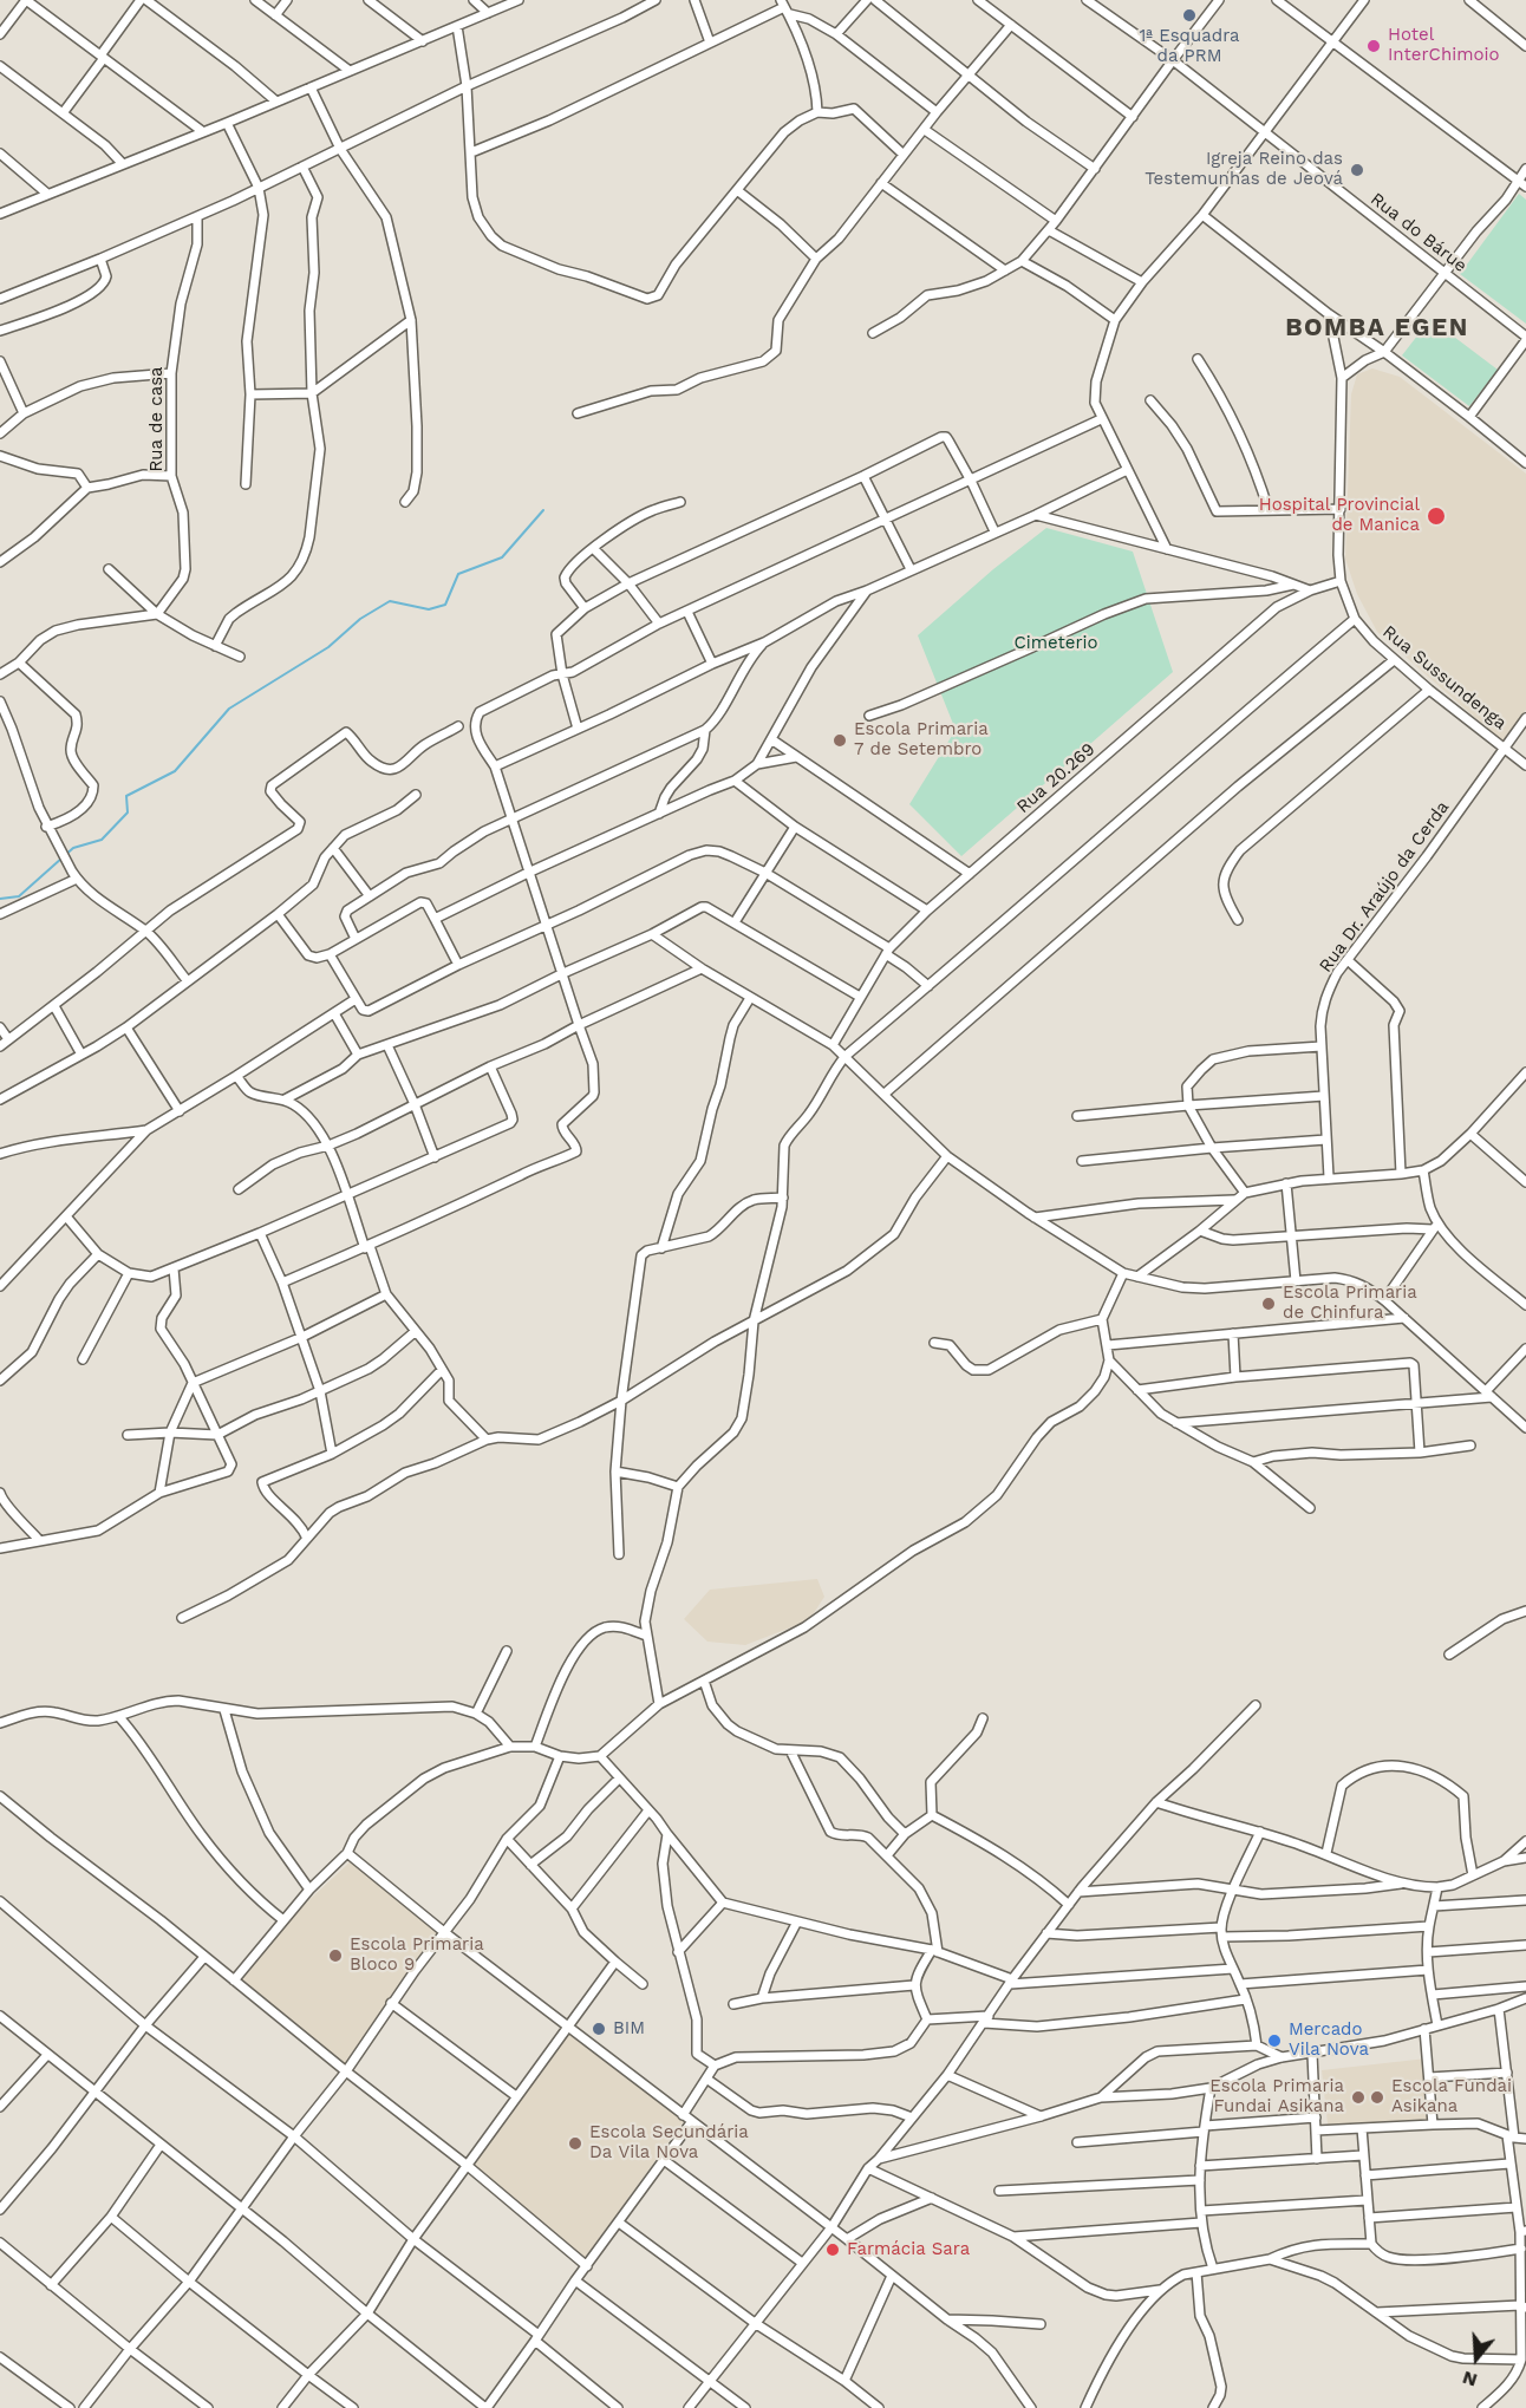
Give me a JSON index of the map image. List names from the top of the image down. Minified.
{"streets":{"street":["Rua do Bárue","Rua de casa","Rua Sussundenga","Rua 20.269","Rua Dr. Araújo da Cerda"]},"crossings":[["Rua Sussundenga","Rua 20.269"],["Rua Sussundenga","Rua Dr. Araújo da Cerda"]],"districts":["BOMBA EGEN"],"parks":["Cimeterio"],"places":["1ª Esquadra da PRM","Hotel InterChimoio","Igreja Reino das Testemunhas de Jeová","Hospital Provincial de Manica","Escola Primaria 7 de Setembro","Escola Primaria de Chinfura","Escola Primaria Bloco 9","BIM","Mercado Vila Nova","Escola Primaria Fundai Asikana","Escola Fundai Asikana","Escola Secundária Da Vila Nova","Farmácia Sara"],"north":"bottom"}
